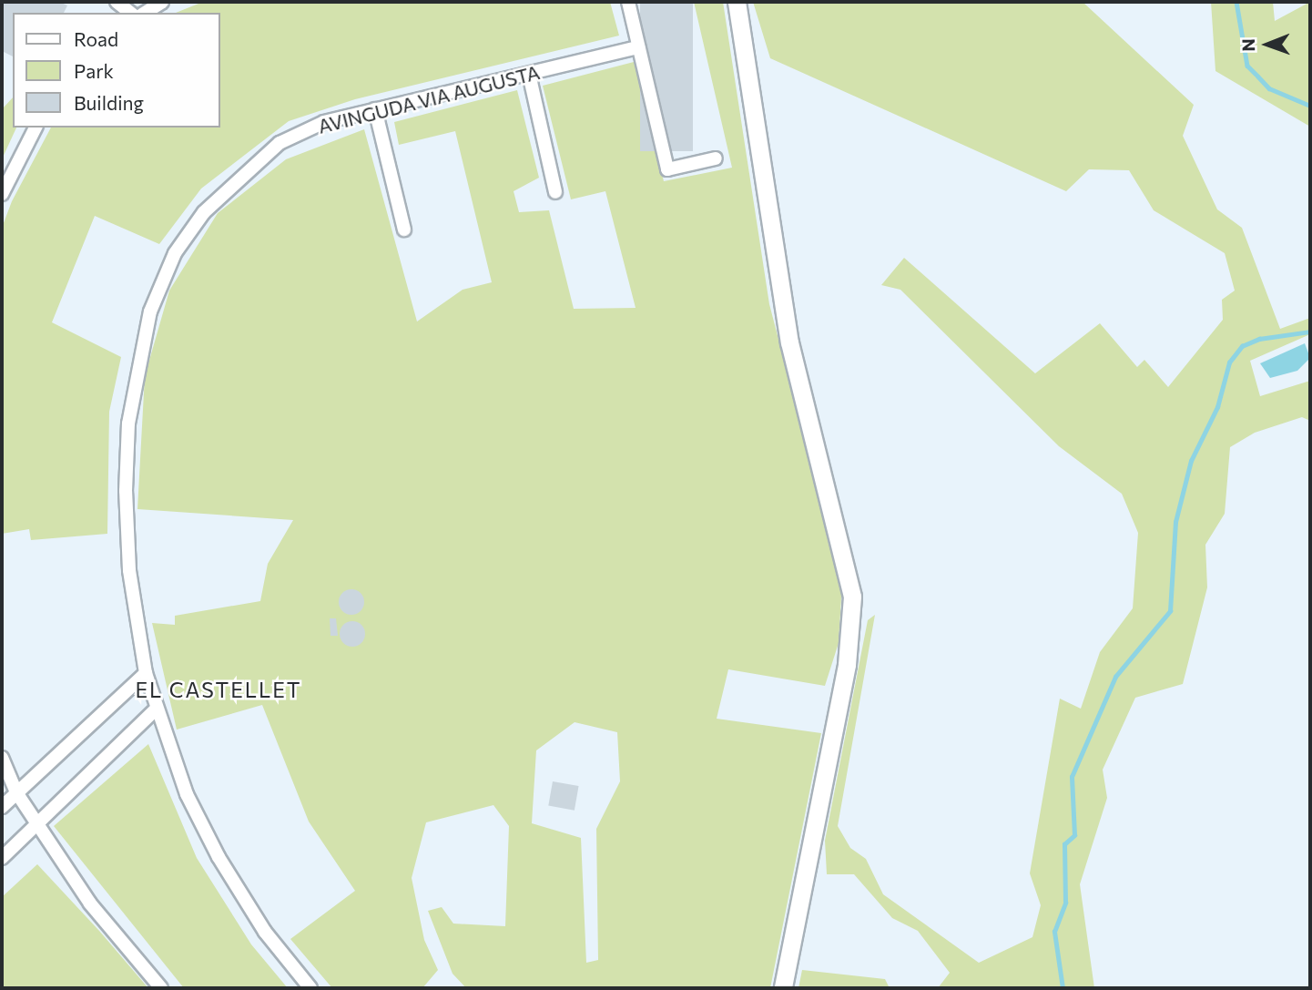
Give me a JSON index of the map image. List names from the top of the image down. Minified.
{"streets":{"street":["AVINGUDA VIA AUGUSTA"]},"districts":["EL CASTELLET"],"legend":["Road","Park","Building"],"north":"left"}
